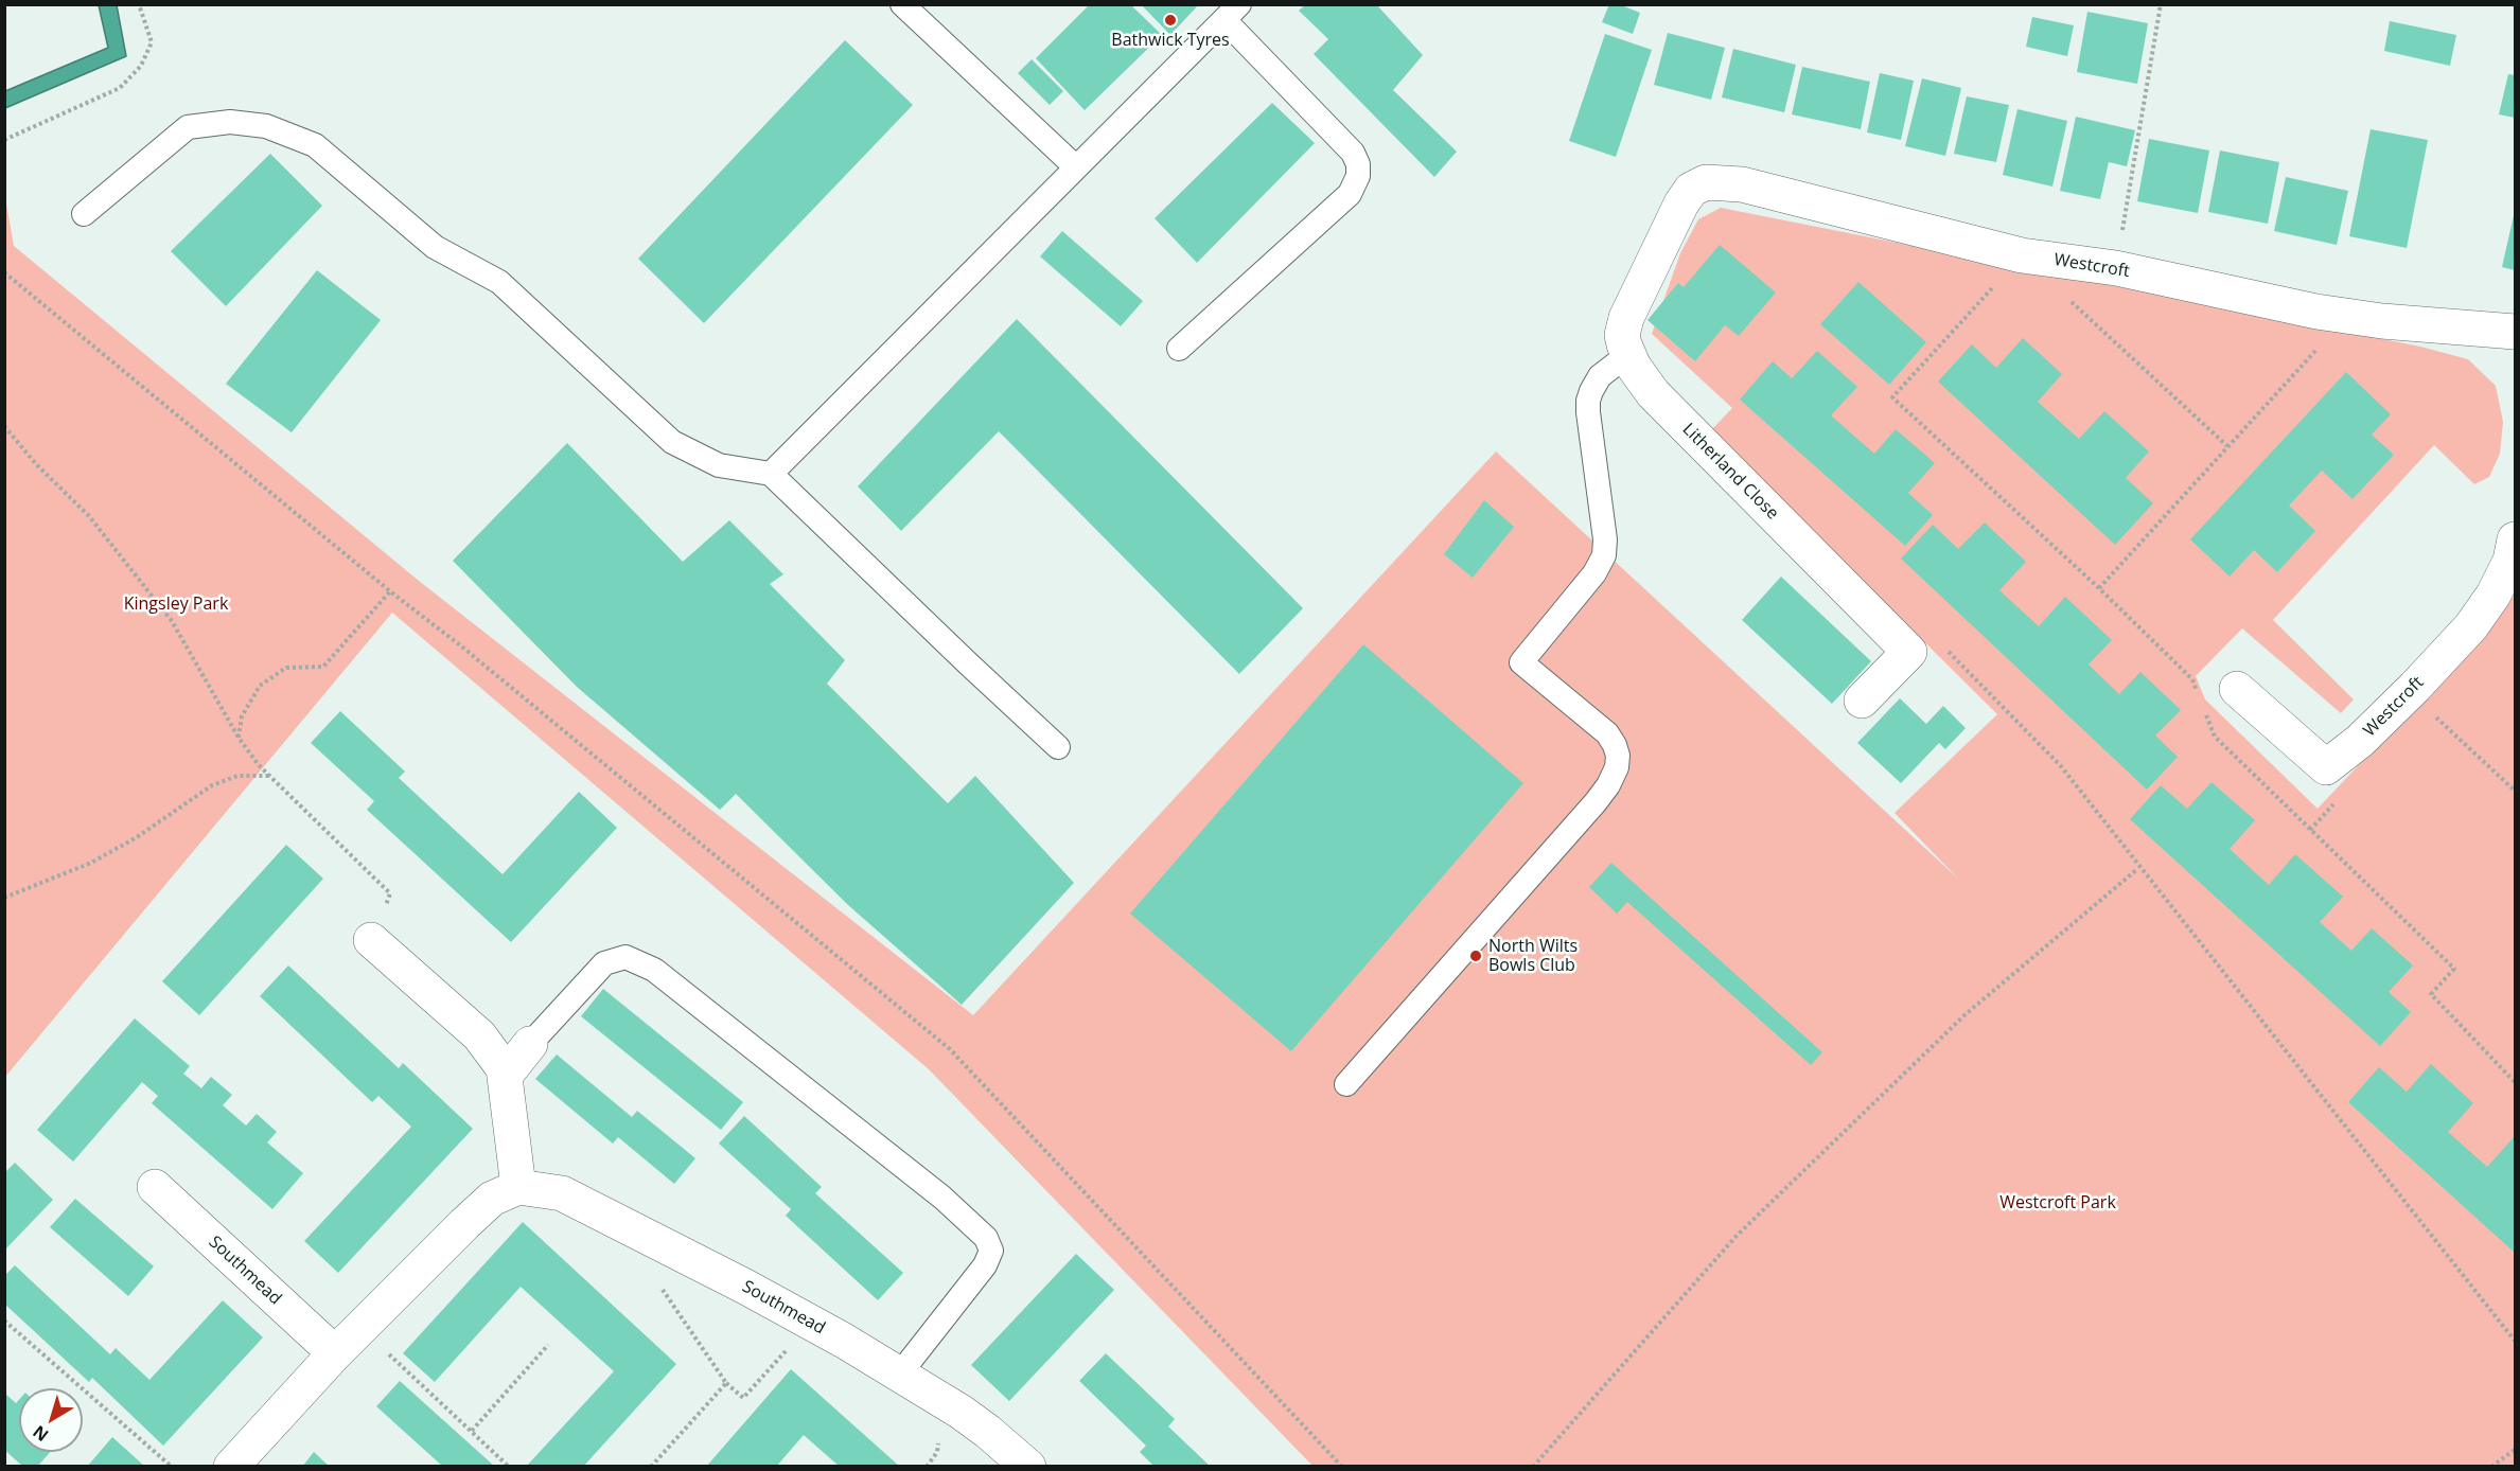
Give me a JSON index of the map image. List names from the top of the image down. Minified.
{"streets":{"street":["Westcroft","Litherland Close","Southmead"]},"crossings":[["Westcroft","Litherland Close"]],"parks":["Kingsley Park","Westcroft Park"],"places":["Bathwick Tyres","North Wilts Bowls Club"],"north":"bottom left"}
